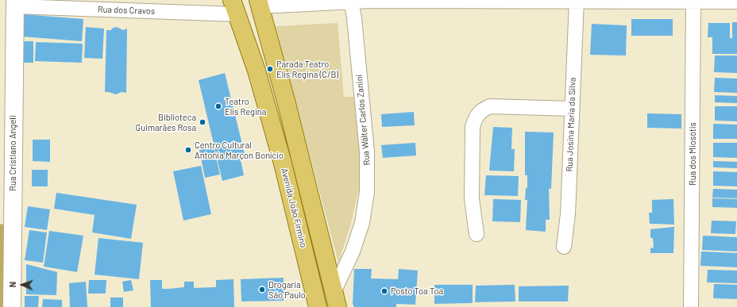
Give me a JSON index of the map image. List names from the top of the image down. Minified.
{"streets":{"main road":["Avenida João Firmino"],"street":["Rua dos Cravos","Rua Wálter Carlos Zanini","Rua Josina Maria da Silva","Rua Cristiano Angeli","Rua dos Miosótis"]},"crossings":[["Rua dos Cravos","Rua Cristiano Angeli"],["Rua dos Cravos","Avenida João Firmino"],["Rua Wálter Carlos Zanini","Avenida João Firmino"]],"places":["Parada Teatro Elis Regina (C/B)","Teatro Elis Regina","Biblioteca Guimarães Rosa","Centro Cultural Antonia Marçon Bonício","Drogaria São Paulo","Posto Toa Toa"],"north":"left"}
